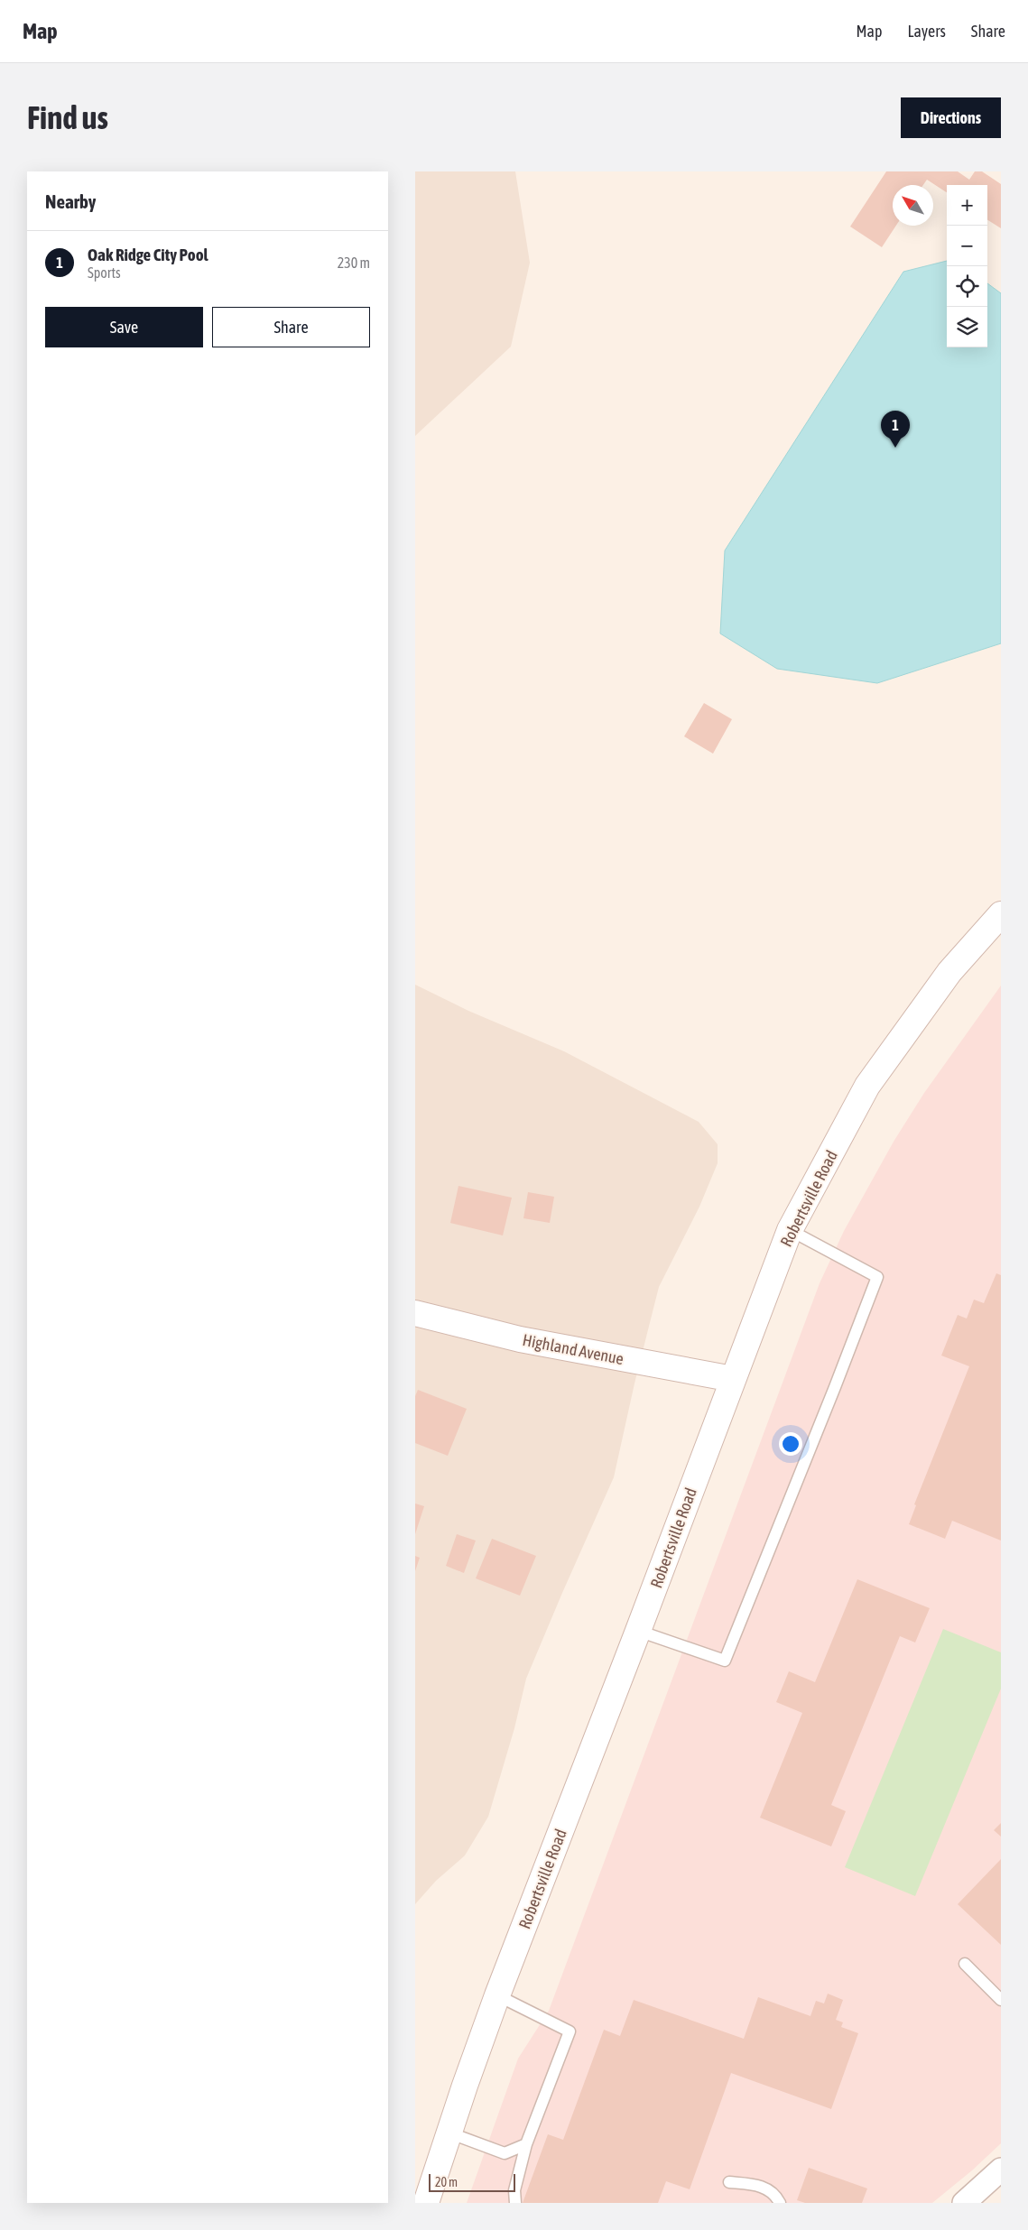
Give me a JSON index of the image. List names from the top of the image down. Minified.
{"streets":{"street":["Robertsville Road","Highland Avenue"]},"crossings":[["Robertsville Road","Highland Avenue"]],"scale_bar":"20 m","north":"top left","page":{"header":"Map","nav":["Map","Layers","Share"],"buttons":["Directions",["Save","Share"]],"title":"Find us","heading":"Nearby","map_buttons":["+","−"],"list":[{"mark":"1","name":"Oak Ridge City Pool","note":"Sports","value":"230 m"}],"pins":"1","scale":"20 m"}}
